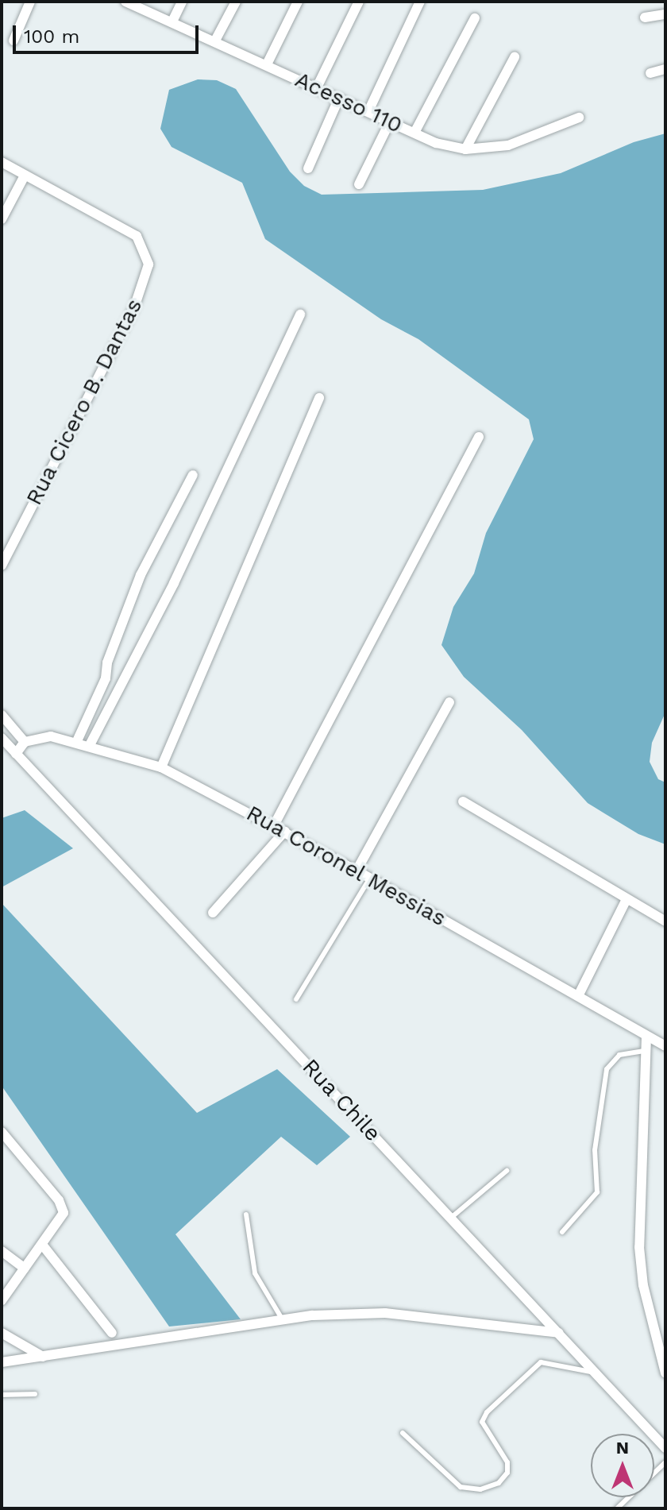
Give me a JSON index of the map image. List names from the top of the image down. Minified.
{"streets":{"street":["Acesso 110","Rua Cicero B. Dantas","Rua Coronel Messias","Rua Chile"]},"scale_bar":"100 m","north":"top"}
